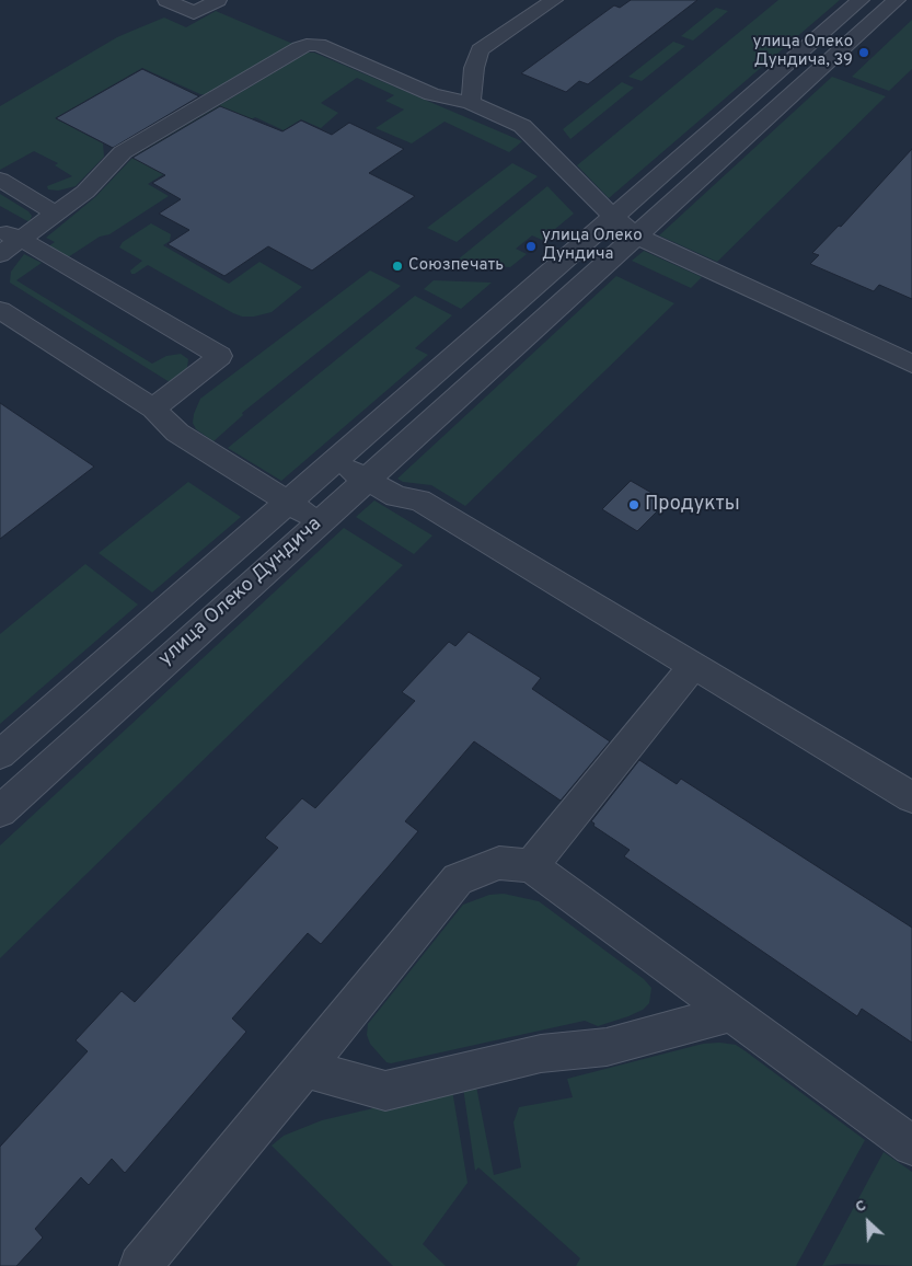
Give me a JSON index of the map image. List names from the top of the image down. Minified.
{"streets":{"street":["улица Олеко Дундича"]},"places":["улица Олеко Дундича, 39","улица Олеко Дундича","Союзпечать","Продукты"],"north":"top left"}
